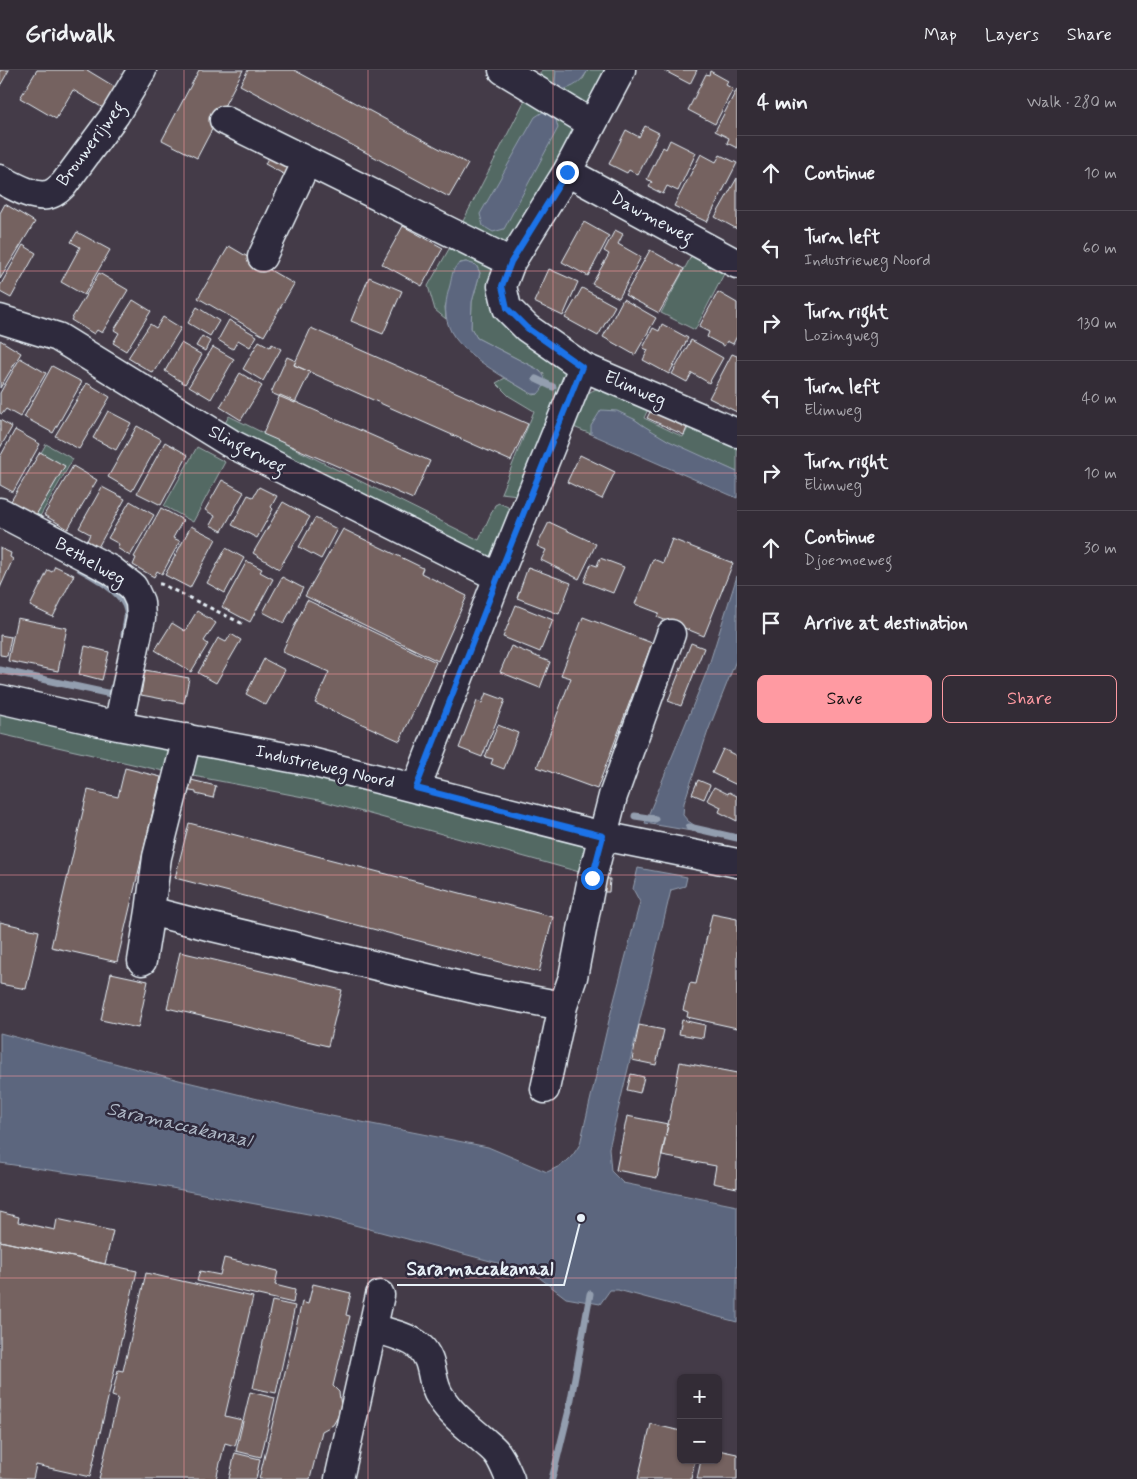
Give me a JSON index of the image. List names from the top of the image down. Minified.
{"streets":{"street":["Brouwerijweg","Dawmeweg","Elimweg","Slingerweg","Bethelweg","Industrieweg Noord"]},"crossings":[["Dawmeweg","Elimweg"],["Bethelweg","Industrieweg Noord"]],"water":["Saramaccakanaal"],"places":["Saramaccakanaal"],"page":{"header":"Gridwalk","nav":["Map","Layers","Share"],"heading":["4 min","Walk · 280 m"],"list":[["Continue","10 m"],["Turn left","Industrieweg Noord","60 m"],["Turn right","Lozingweg","130 m"],["Turn left","Elimweg","40 m"],["Turn right","Elimweg","10 m"],["Continue","Djoemoeweg","30 m"],"Arrive at destination"],"buttons":["Save","Share"],"map_buttons":["+","−"]}}
